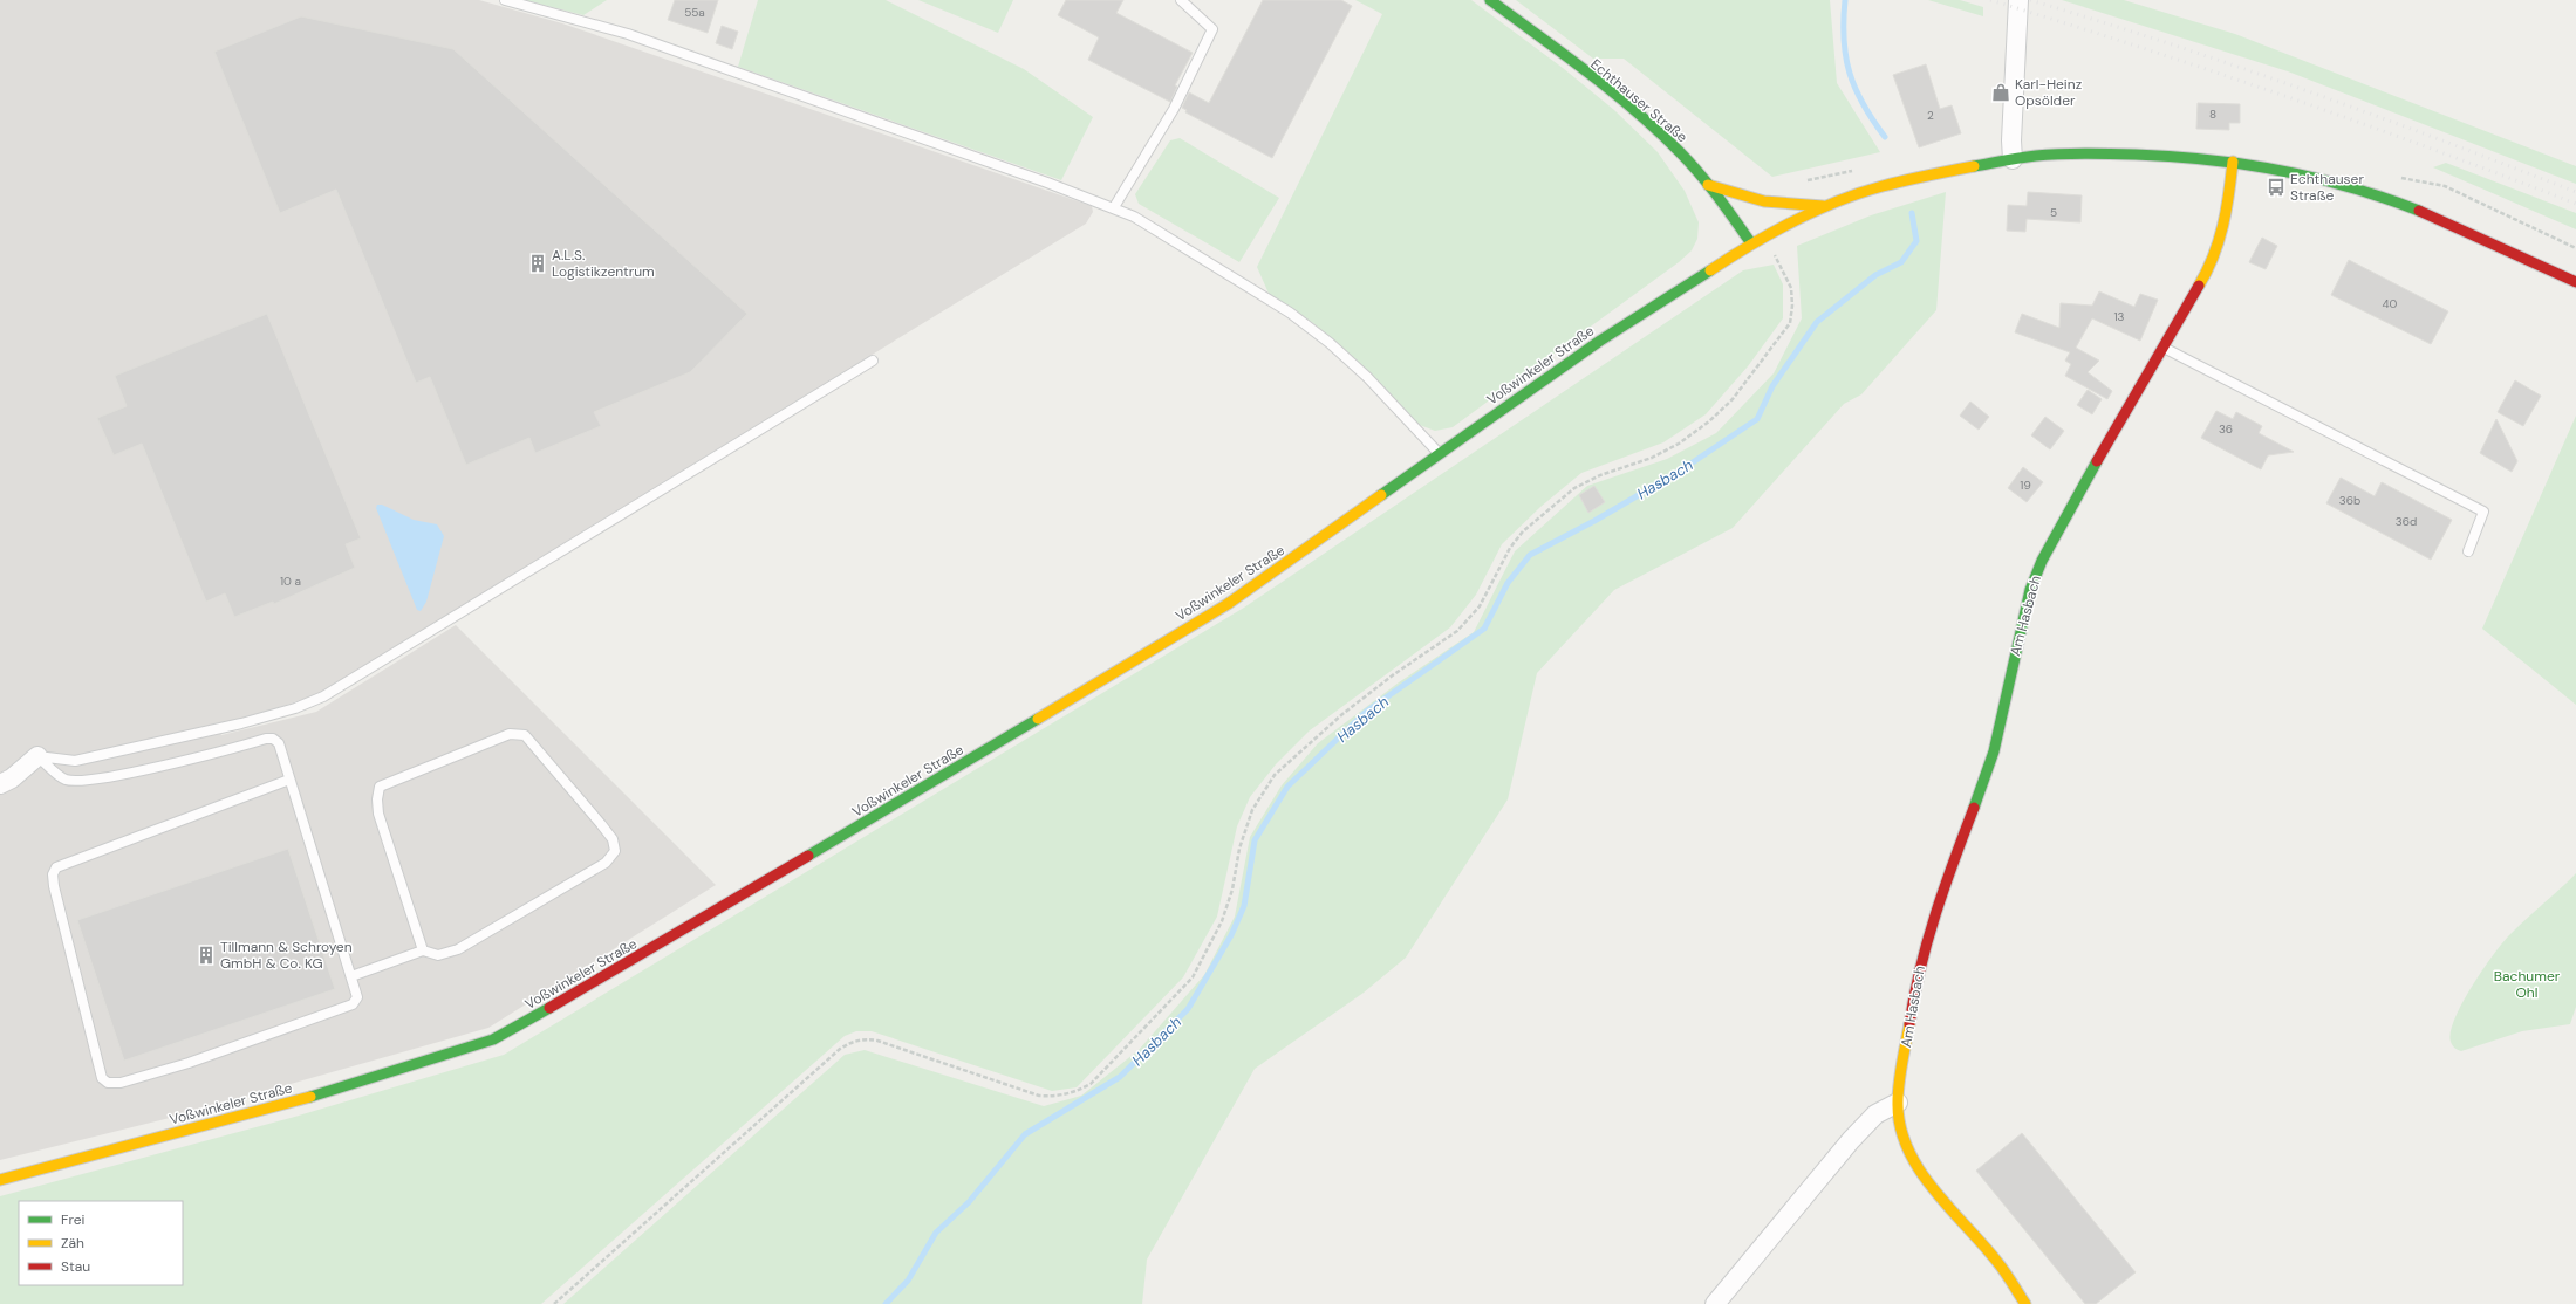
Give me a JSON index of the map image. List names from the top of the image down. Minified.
{"streets":{"main road":["Echthauser Straße","Voßwinkeler Straße","Am Hasbach"]},"crossings":[["Echthauser Straße","Voßwinkeler Straße"]],"water":["Hasbach"],"parks":["Bachumer Ohl"],"places":{"shop":["Karl-Heinz Opsölder"],"bus stop":["Echthauser Straße"],"building":["A.L.S. Logistikzentrum","Tillmann & Schroyen GmbH & Co. KG"]},"house_numbers":["55a","8","2","5","40","13","36","19","36b","36d","10 a"],"legend":["Frei","Zäh","Stau"]}
